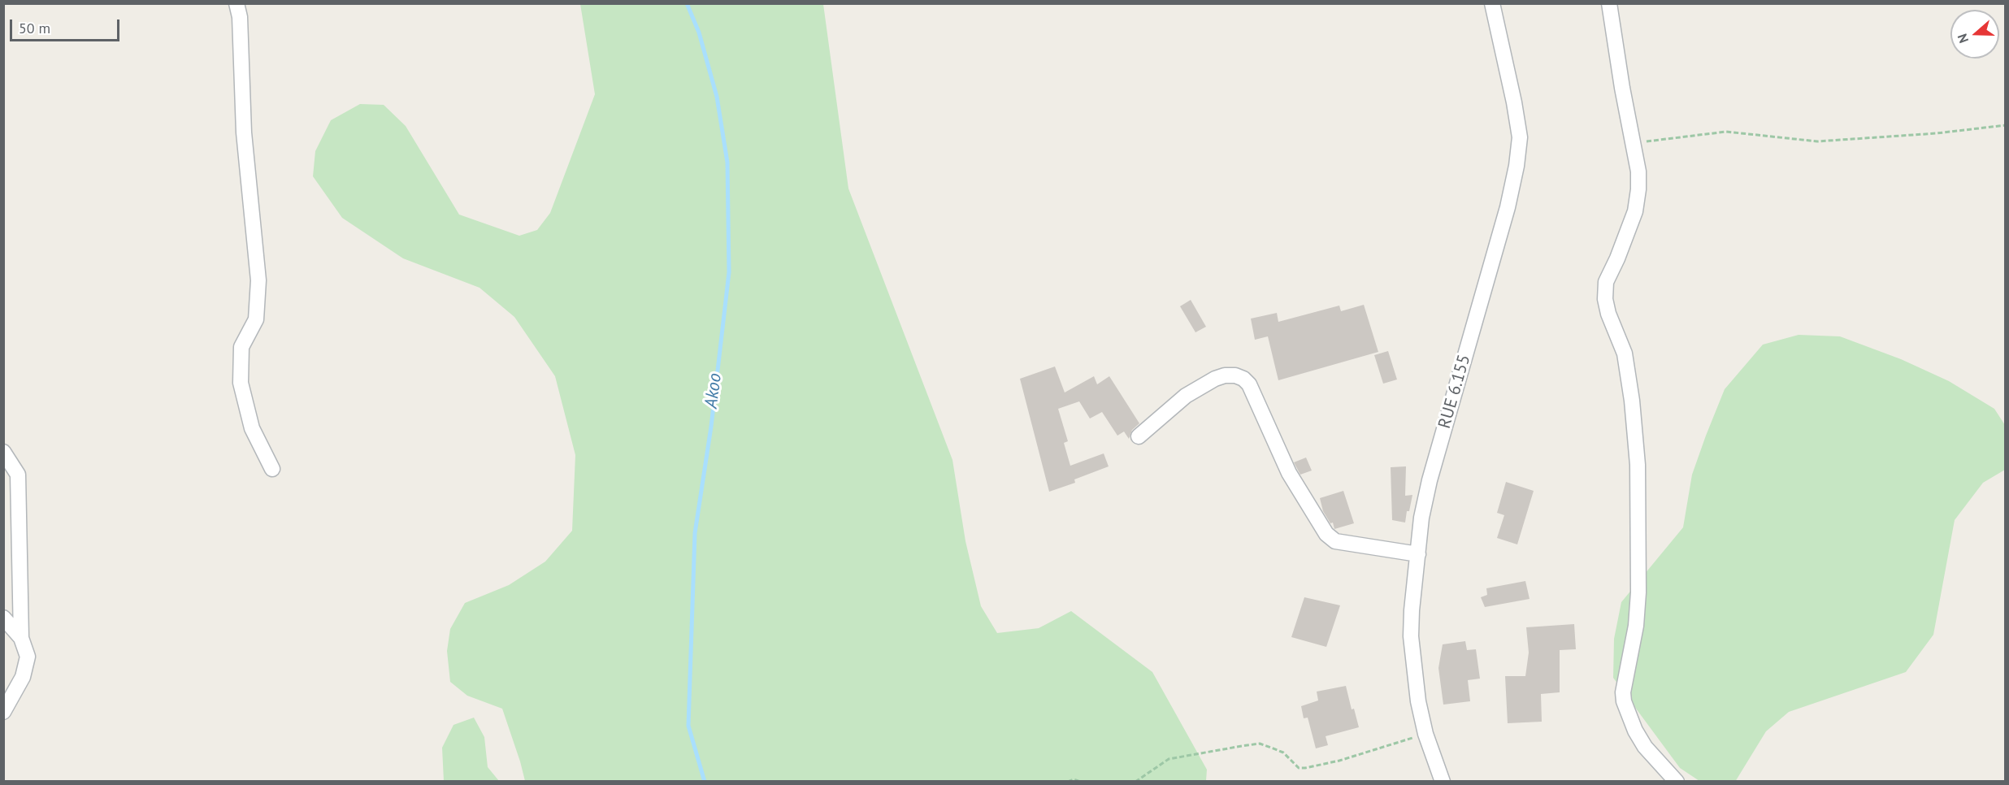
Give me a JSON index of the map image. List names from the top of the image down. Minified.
{"streets":{"street":["RUE 6.155"]},"water":["Akoo"],"scale_bar":"50 m","north":"left"}
